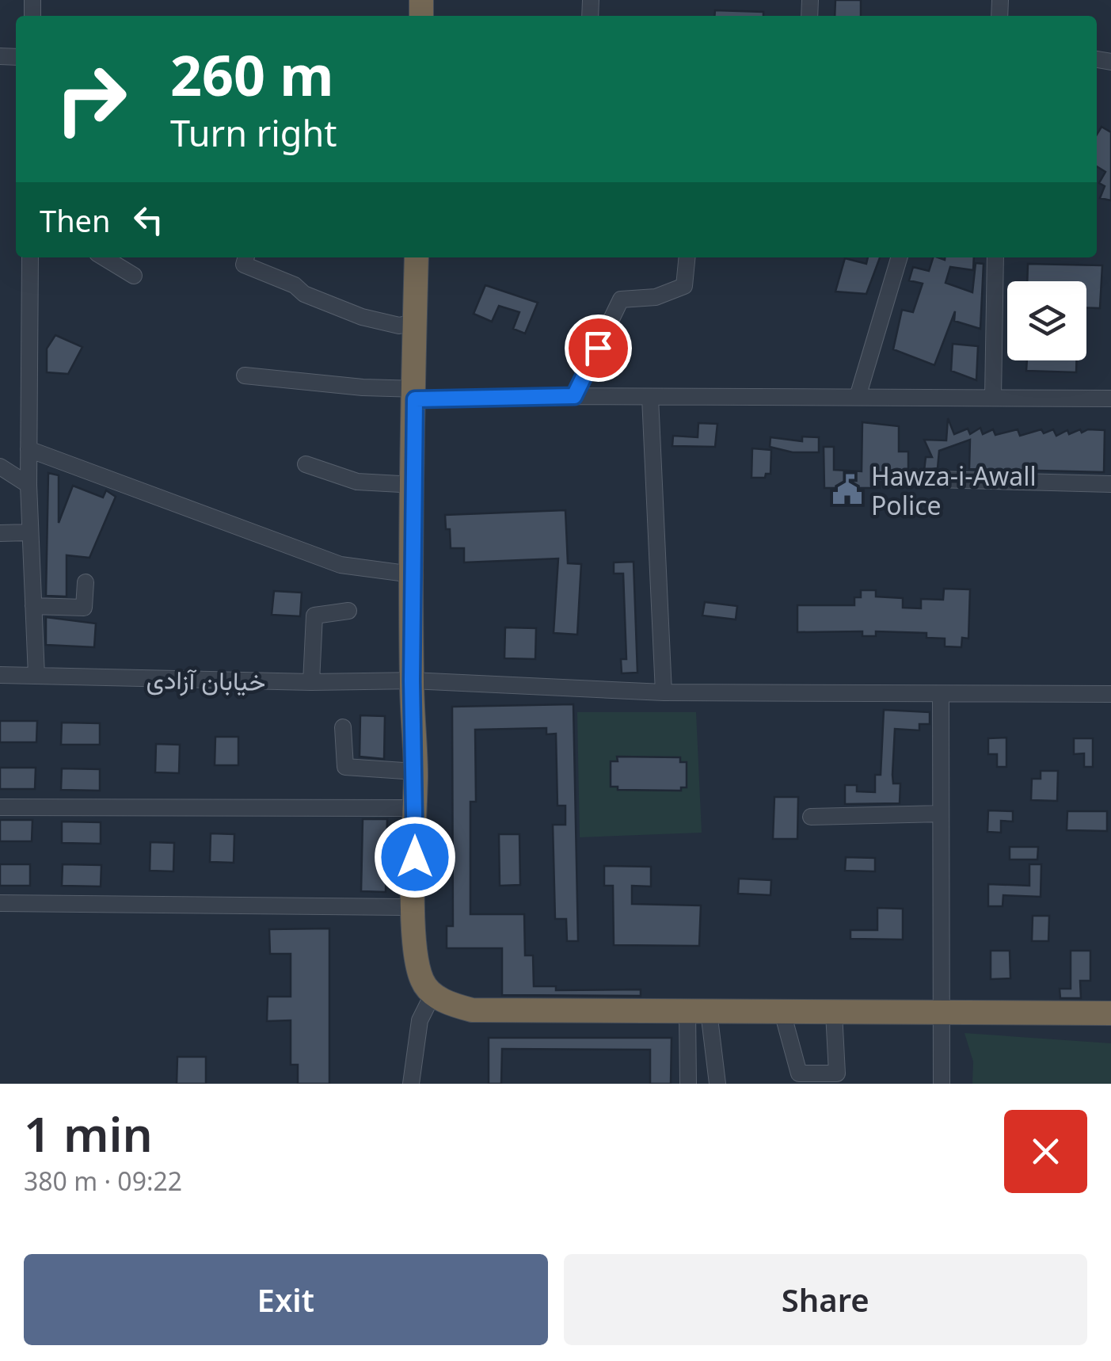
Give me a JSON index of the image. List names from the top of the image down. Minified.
{"streets":{"street":["خیابان آزادی"]},"places":{"public building":["Hawza-i-Awall Police"]},"page":{"turn":["260 m","Turn right"],"then":"Then","heading":["1 min","380 m · 09:22"],"buttons":["Exit","Share"]}}
